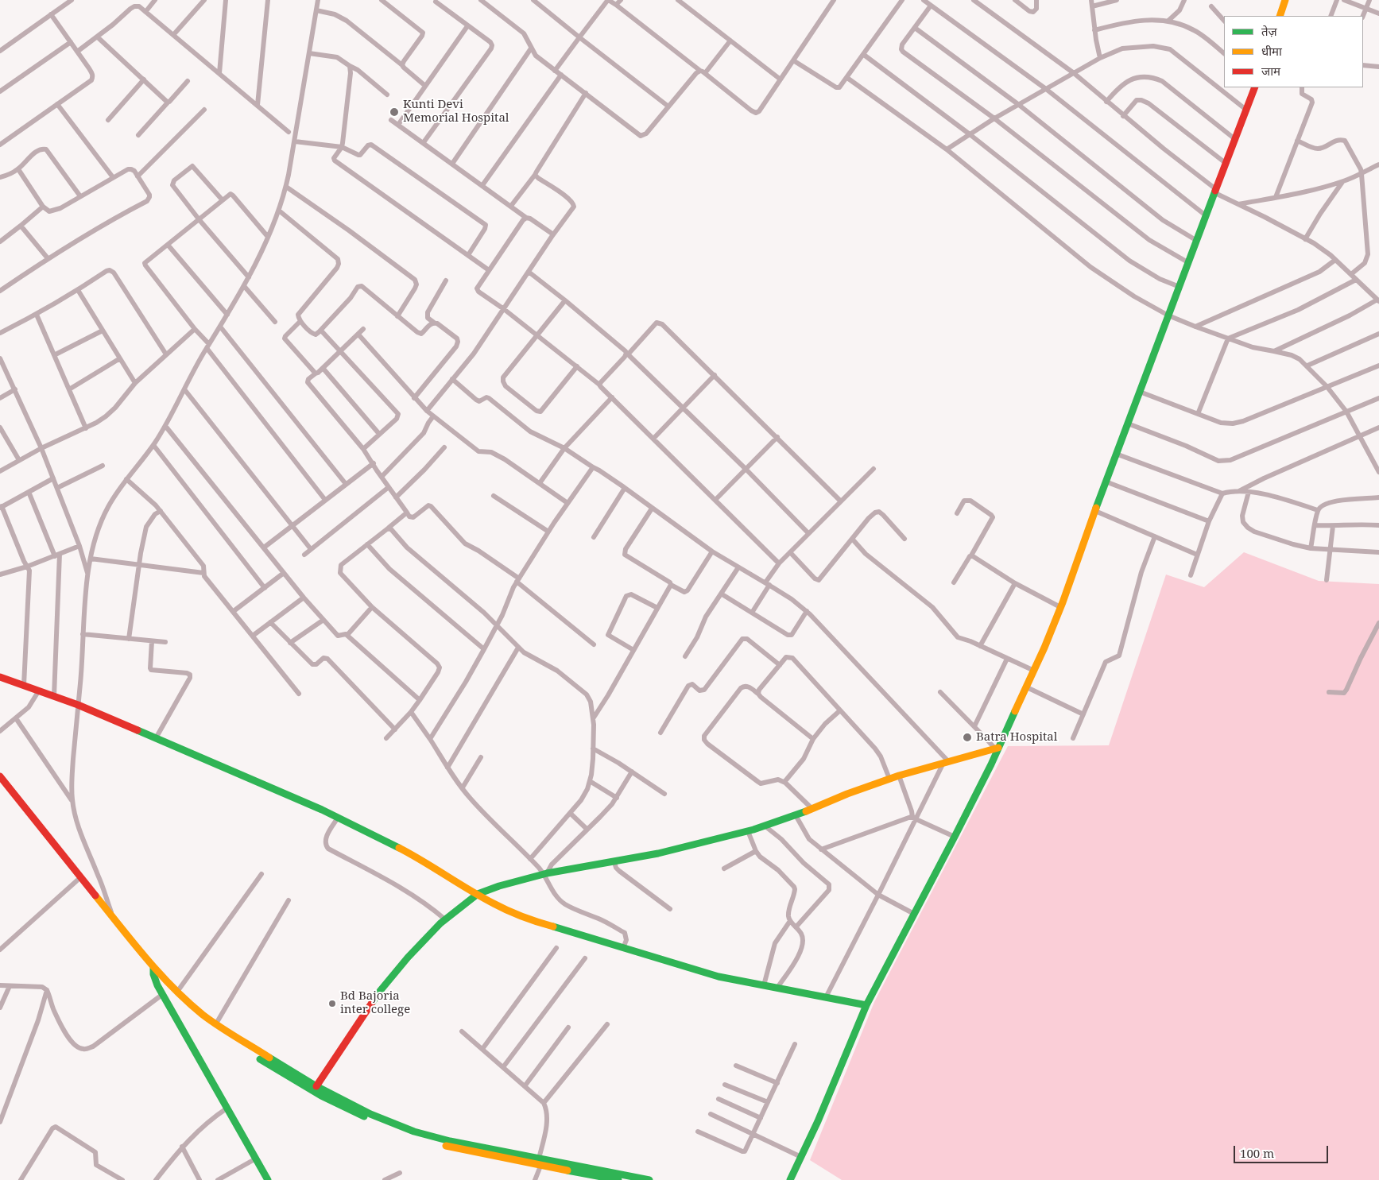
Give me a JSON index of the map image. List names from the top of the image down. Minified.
{"places":["Kunti Devi Memorial Hospital","Batra Hospital","Bd Bajoria inter college"],"legend":["तेज़","धीमा","जाम"],"scale_bar":"100 m"}
